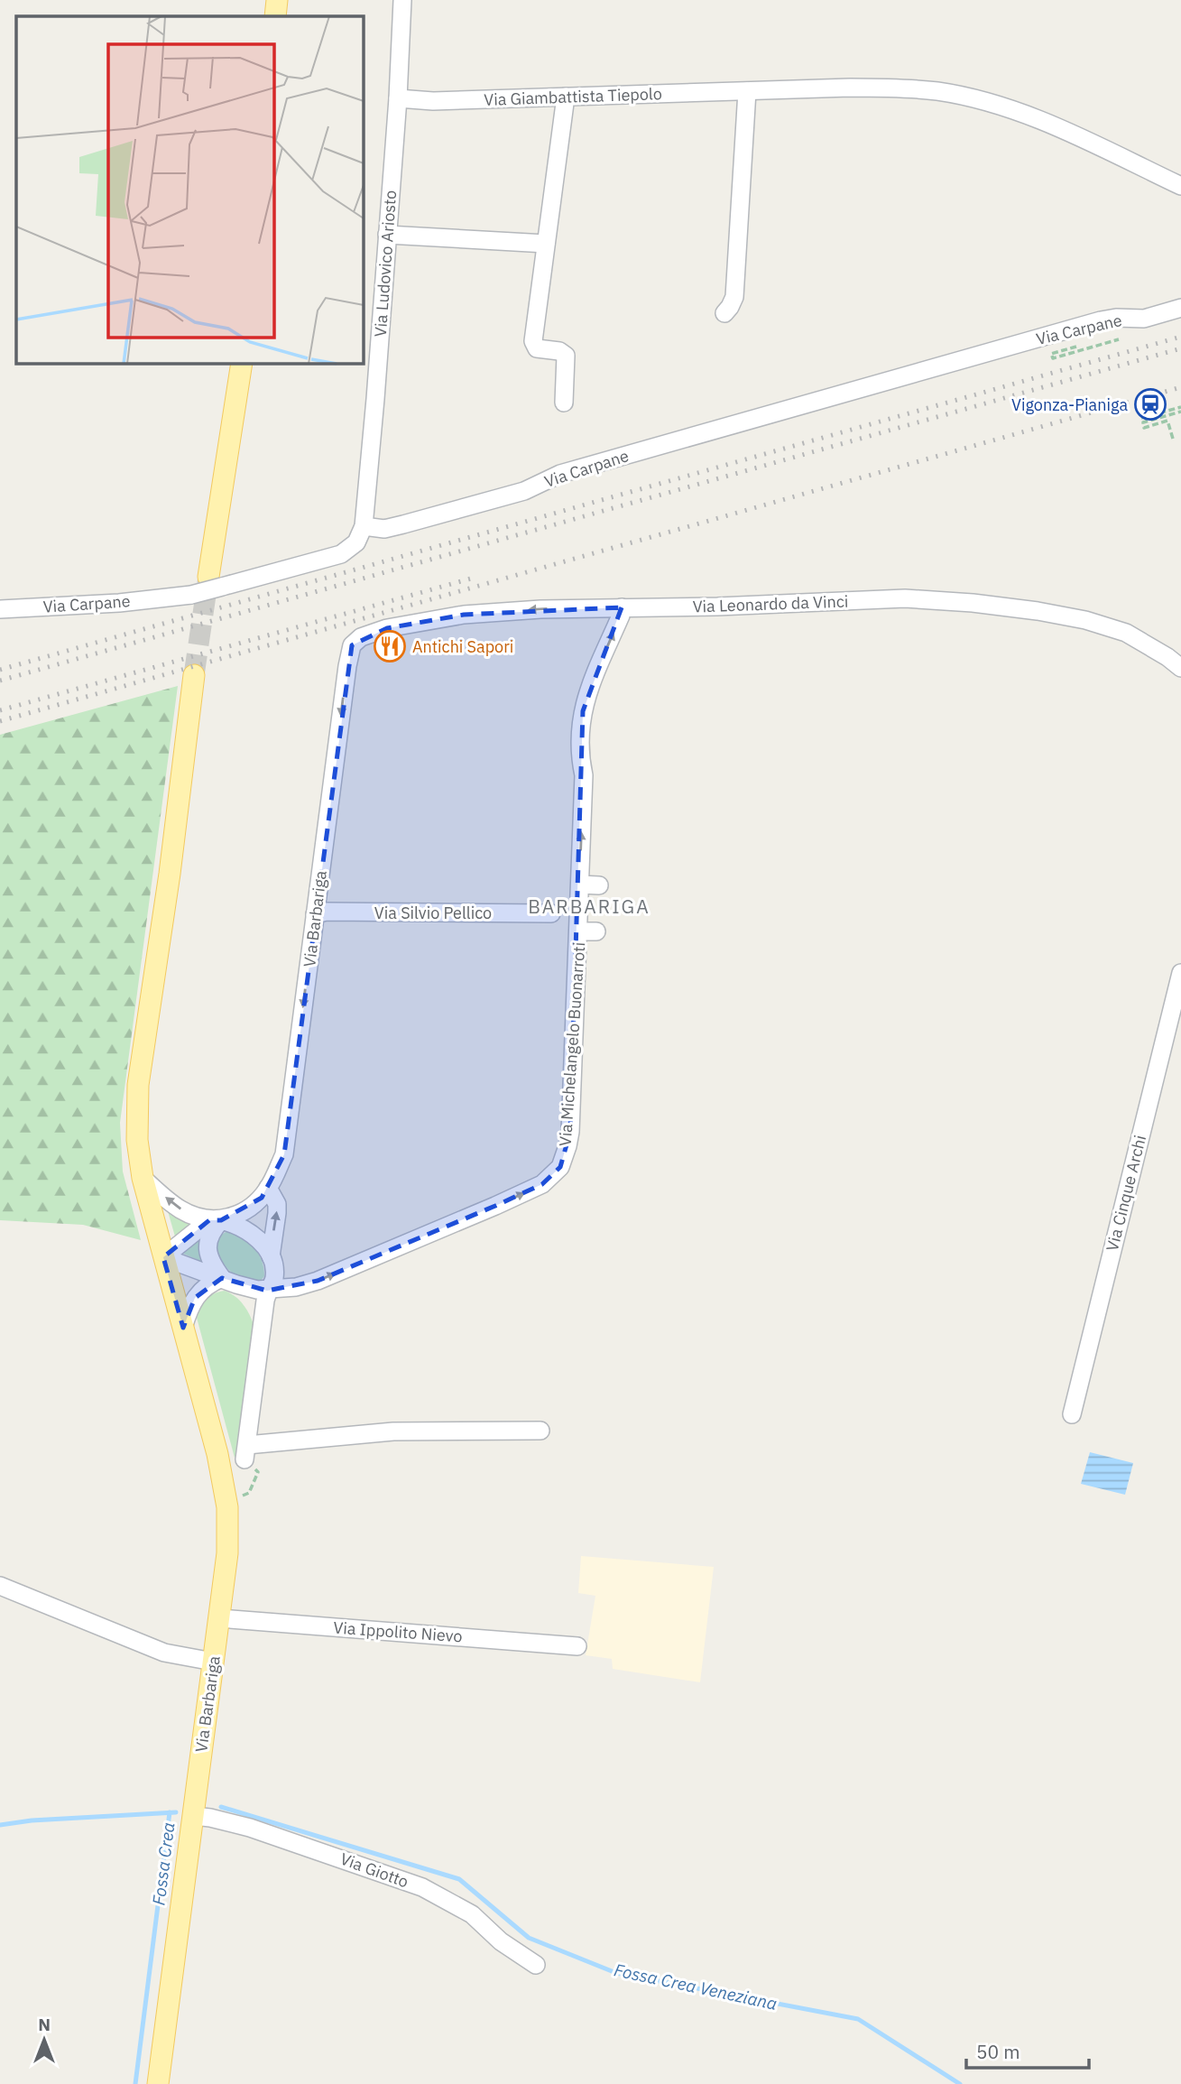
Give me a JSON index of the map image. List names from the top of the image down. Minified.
{"streets":{"main road":["Via Barbariga"],"street":["Via Giambattista Tiepolo","Via Ludovico Ariosto","Via Carpane","Via Leonardo da Vinci","Via Silvio Pellico","Via Michelangelo Buonarroti","Via Cinque Archi","Via Ippolito Nievo","Via Giotto"]},"crossings":[["Via Giambattista Tiepolo","Via Ludovico Ariosto"],["Via Ludovico Ariosto","Via Carpane"],["Via Leonardo da Vinci","Via Barbariga"],["Via Leonardo da Vinci","Via Michelangelo Buonarroti"],["Via Silvio Pellico","Via Barbariga"],["Via Barbariga","Via Ippolito Nievo"],["Via Barbariga","Via Giotto"]],"one_way":["Via Michelangelo Buonarroti"],"districts":["BARBARIGA"],"water":["Fossa Crea","Fossa Crea Veneziana"],"places":{"station":["Vigonza-Pianiga"],"restaurant":["Antichi Sapori"]},"scale_bar":"50 m","north":"top"}
